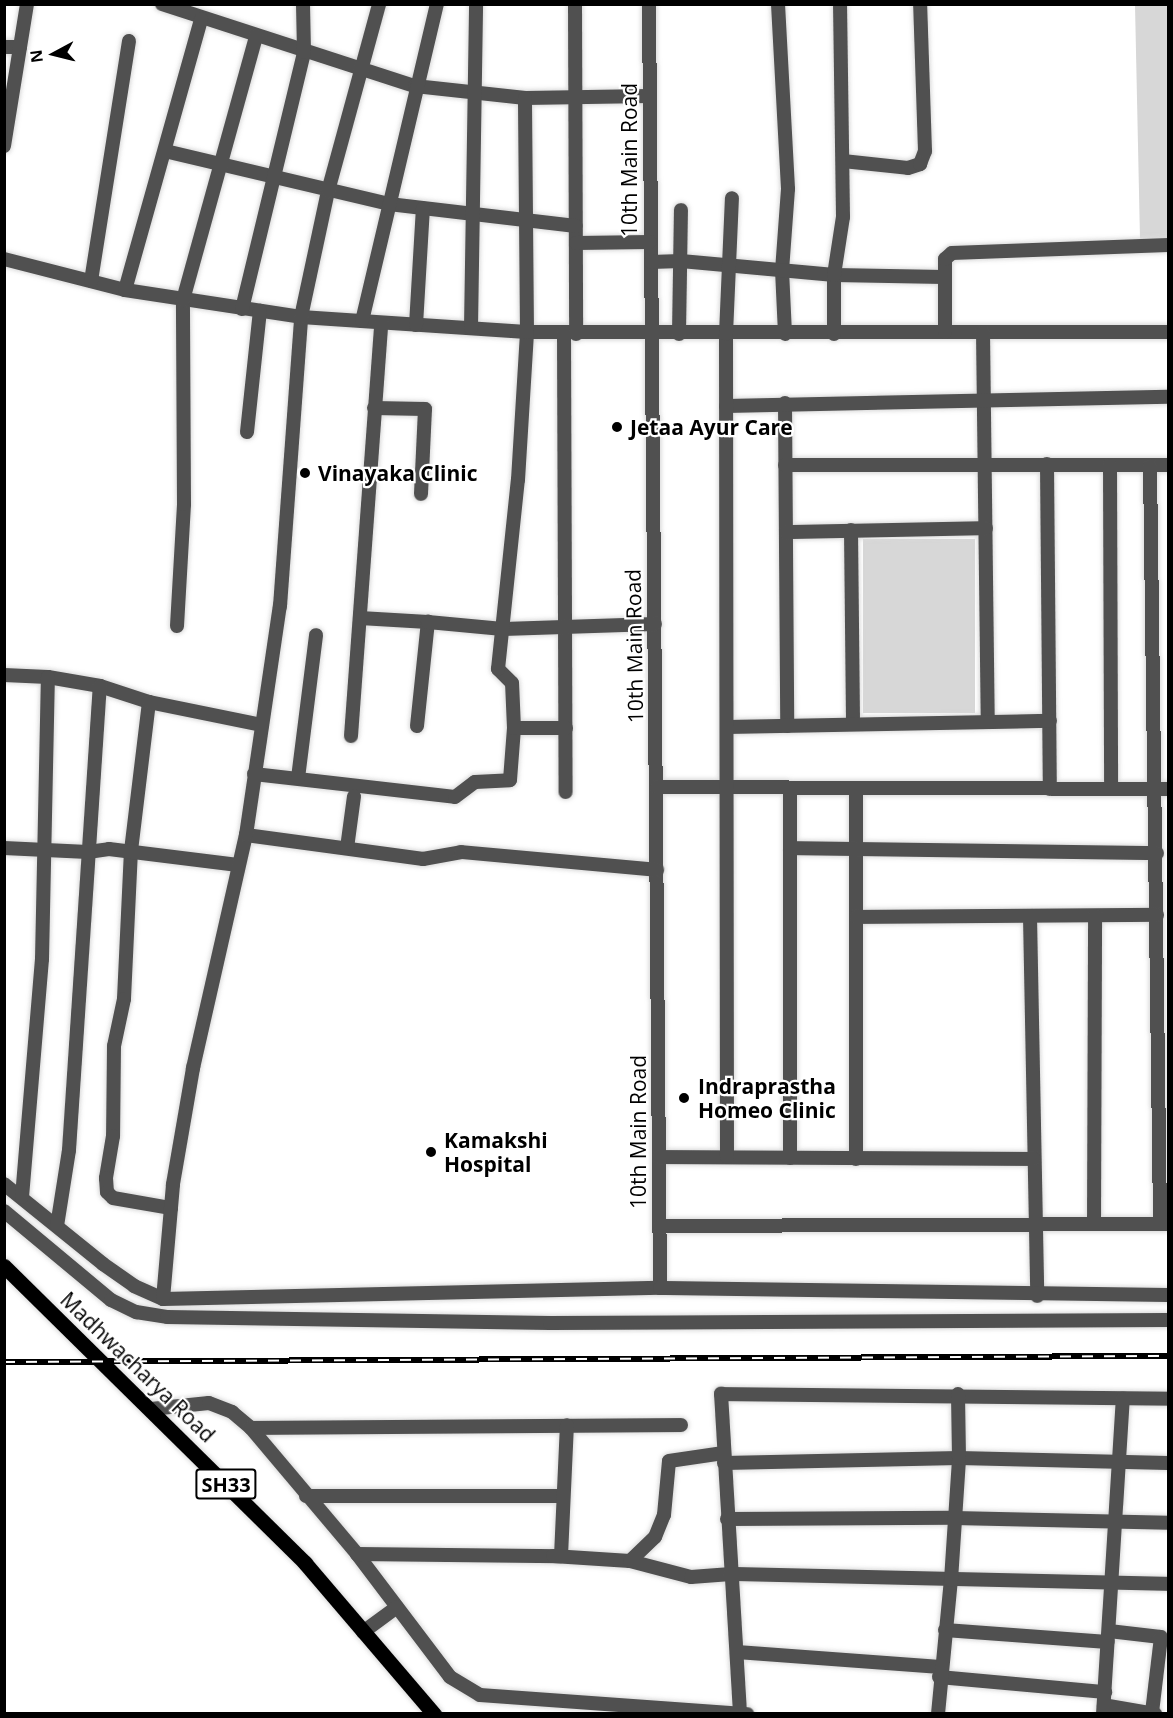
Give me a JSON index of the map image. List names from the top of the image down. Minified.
{"streets":{"main road":["Madhwacharya Road","SH33"],"street":["10th Main Road"]},"places":["Jetaa Ayur Care","Vinayaka Clinic","Indraprastha Homeo Clinic","Kamakshi Hospital"],"north":"left"}
